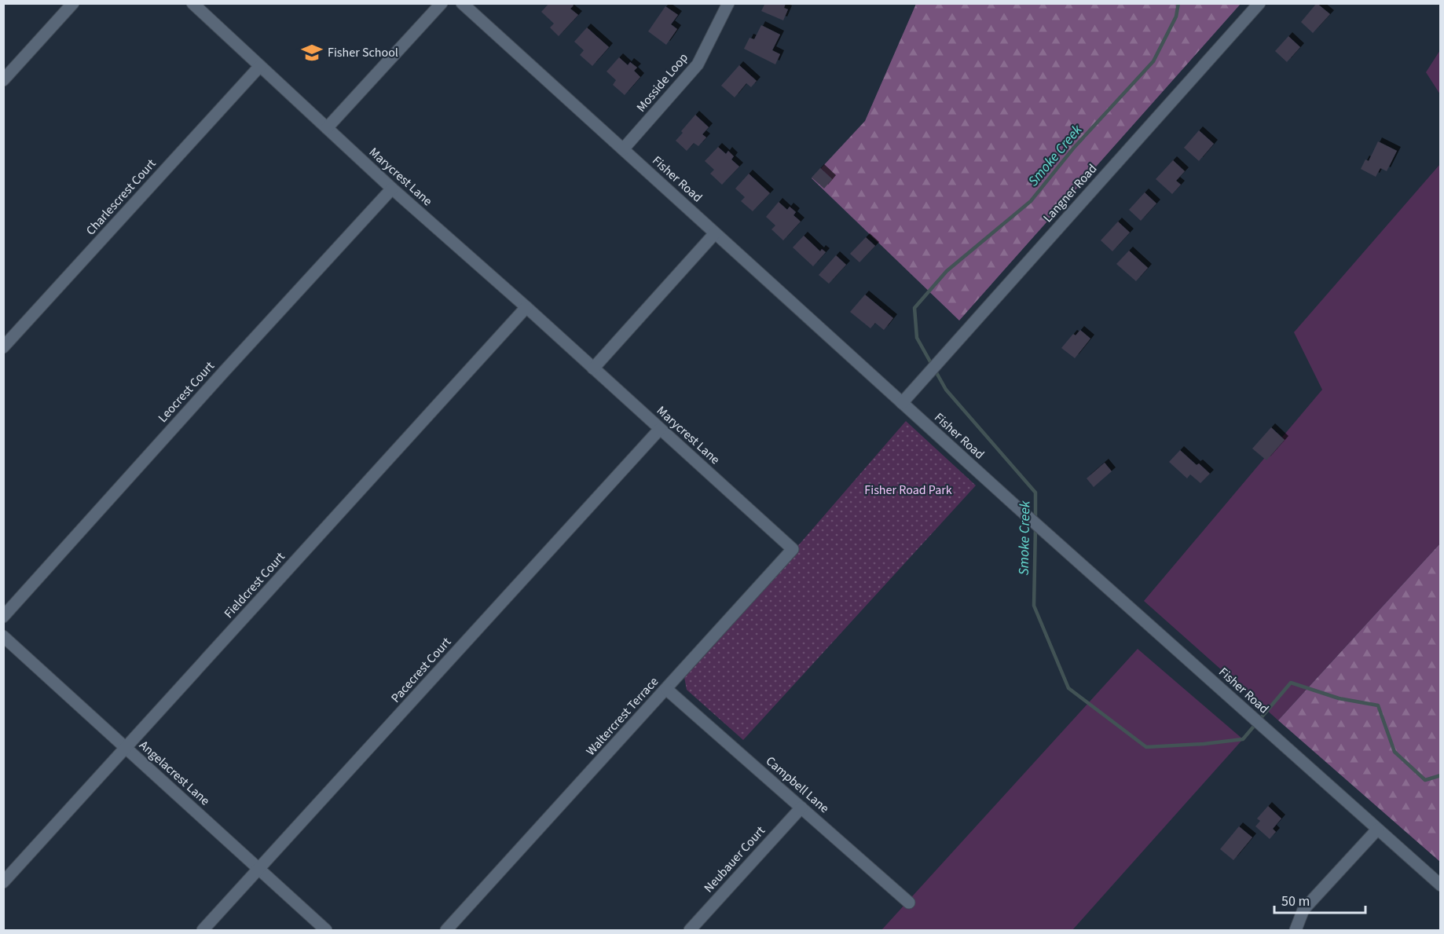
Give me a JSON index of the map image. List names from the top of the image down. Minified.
{"streets":{"street":["Mosside Loop","Marycrest Lane","Fisher Road","Langner Road","Charlescrest Court","Leocrest Court","Fieldcrest Court","Pacecrest Court","Waltercrest Terrace","Angelacrest Lane","Campbell Lane","Neubauer Court"]},"crossings":[["Mosside Loop","Fisher Road"],["Marycrest Lane","Charlescrest Court"],["Marycrest Lane","Leocrest Court"],["Marycrest Lane","Fieldcrest Court"],["Marycrest Lane","Pacecrest Court"],["Marycrest Lane","Waltercrest Terrace"],["Fisher Road","Langner Road"],["Fieldcrest Court","Angelacrest Lane"],["Pacecrest Court","Angelacrest Lane"],["Waltercrest Terrace","Campbell Lane"],["Campbell Lane","Neubauer Court"]],"water":["Smoke Creek"],"parks":["Fisher Road Park"],"places":{"school or university":["Fisher School"]},"scale_bar":"50 m"}
